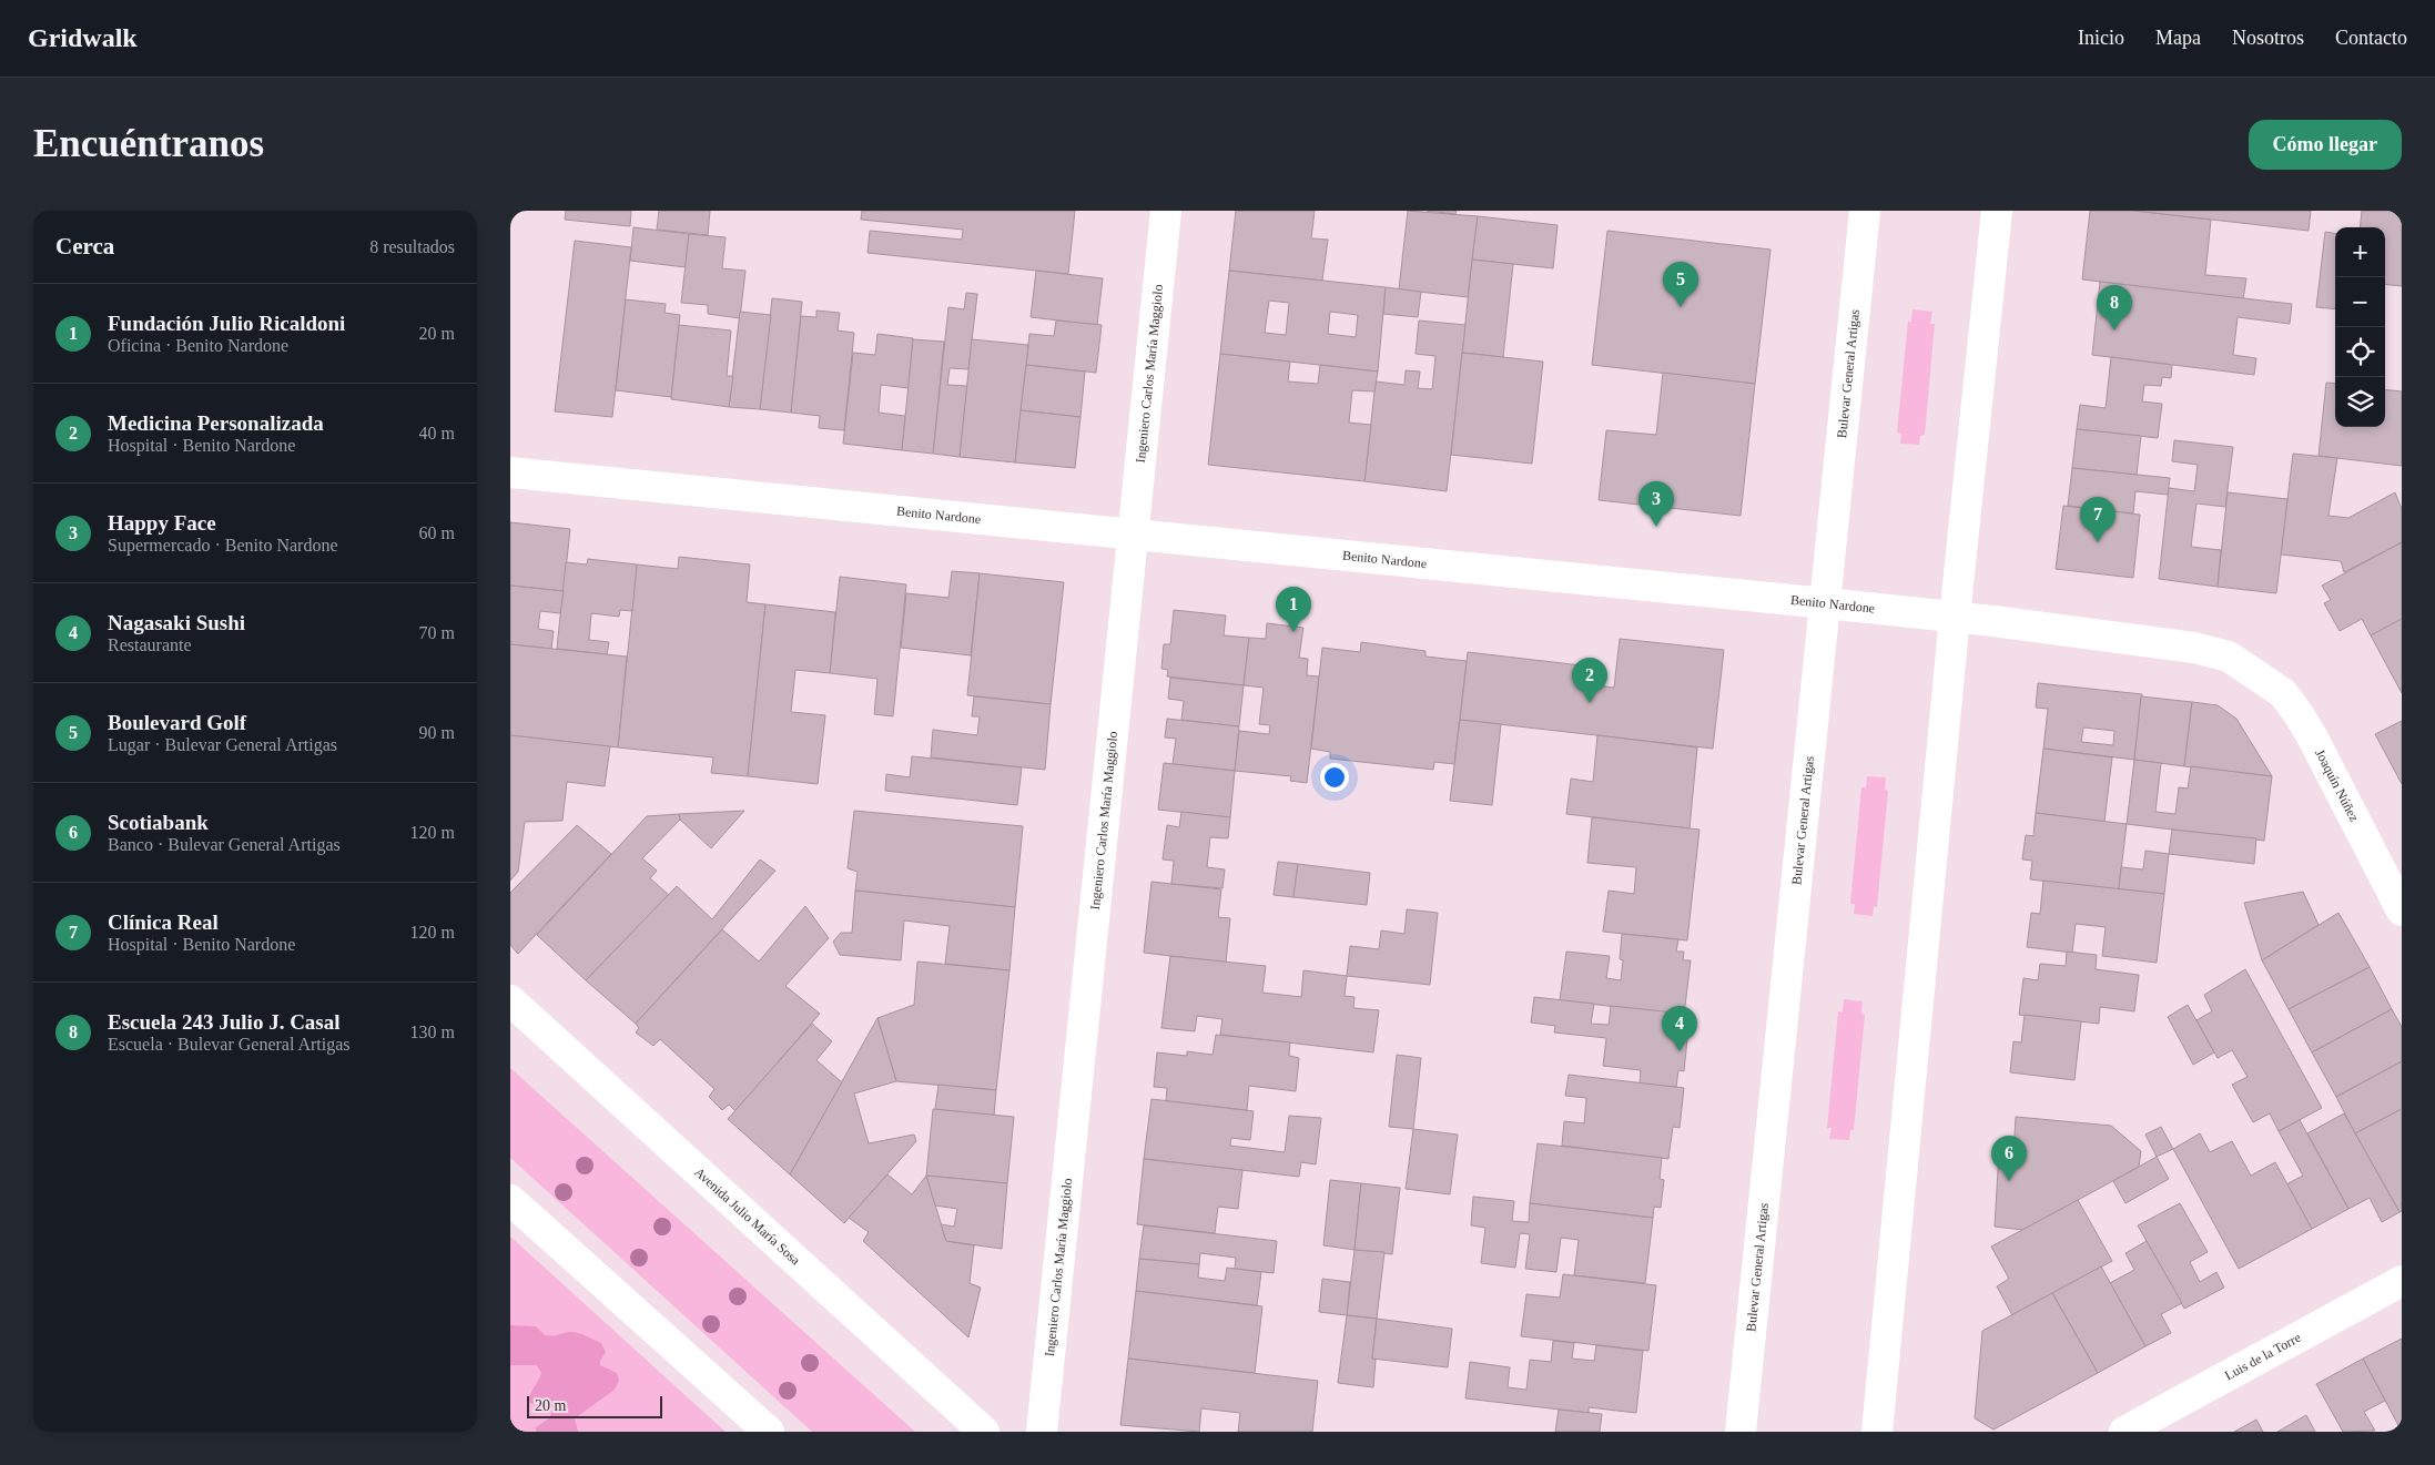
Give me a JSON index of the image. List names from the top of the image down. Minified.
{"streets":{"street":["Ingeniero Carlos María Maggiolo","Bulevar General Artigas","Benito Nardone","Joaquín Núñez","Avenida Julio María Sosa","Luis de la Torre"]},"crossings":[["Ingeniero Carlos María Maggiolo","Benito Nardone"],["Bulevar General Artigas","Benito Nardone"],["Benito Nardone","Joaquín Núñez"]],"scale_bar":"20 m","page":{"header":"Gridwalk","nav":["Inicio","Mapa","Nosotros","Contacto"],"buttons":"Cómo llegar","title":"Encuéntranos","heading":["Cerca","8 resultados"],"map_buttons":["+","−"],"pins":["5","8","3","7","1","2","4","6"],"list":[{"mark":"1","name":"Fundación Julio Ricaldoni","note":"Oficina · Benito Nardone","value":"20 m"},{"mark":"2","name":"Medicina Personalizada","note":"Hospital · Benito Nardone","value":"40 m"},{"mark":"3","name":"Happy Face","note":"Supermercado · Benito Nardone","value":"60 m"},{"mark":"4","name":"Nagasaki Sushi","note":"Restaurante","value":"70 m"},{"mark":"5","name":"Boulevard Golf","note":"Lugar · Bulevar General Artigas","value":"90 m"},{"mark":"6","name":"Scotiabank","note":"Banco · Bulevar General Artigas","value":"120 m"},{"mark":"7","name":"Clínica Real","note":"Hospital · Benito Nardone","value":"120 m"},{"mark":"8","name":"Escuela 243 Julio J. Casal","note":"Escuela · Bulevar General Artigas","value":"130 m"}],"scale":"20 m"}}
